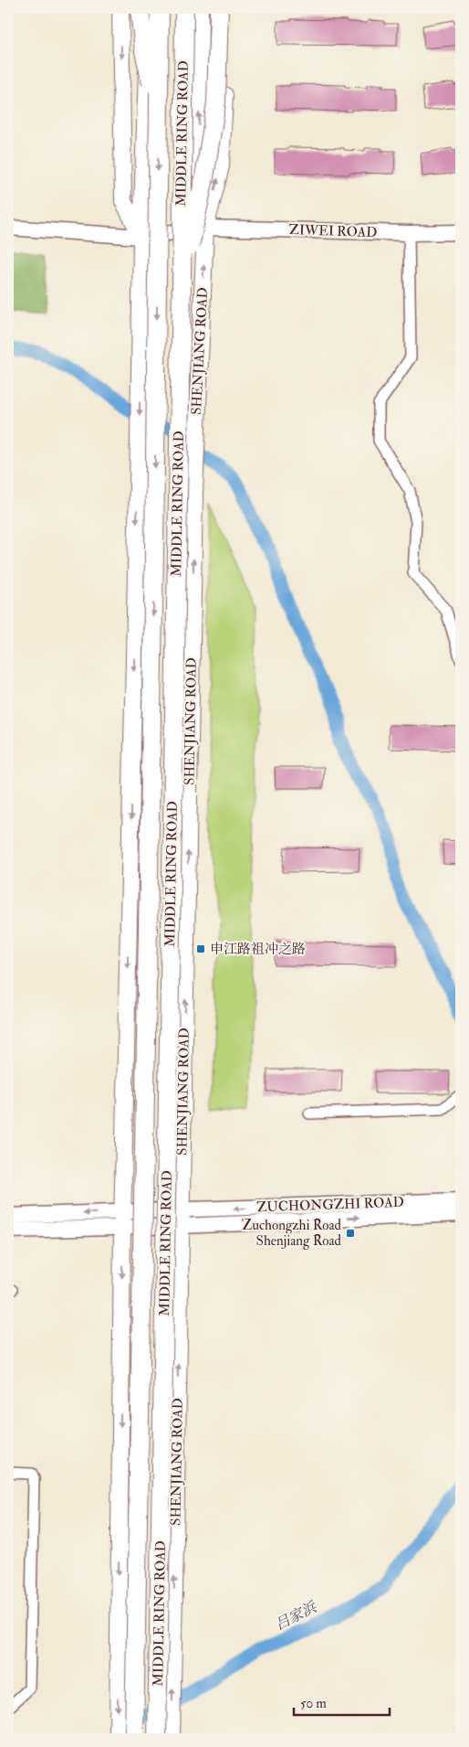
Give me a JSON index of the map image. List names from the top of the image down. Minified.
{"streets":{"highway":["MIDDLE RING ROAD"],"main road":["ZIWEI ROAD","SHENJIANG ROAD","ZUCHONGZHI ROAD"]},"crossings":[["ZIWEI ROAD","SHENJIANG ROAD"],["SHENJIANG ROAD","ZUCHONGZHI ROAD"]],"water":["吕家浜"],"places":{"transit":["申江路祖冲之路","Zuchongzhi Road Shenjiang Road"]},"scale_bar":"50 m"}
